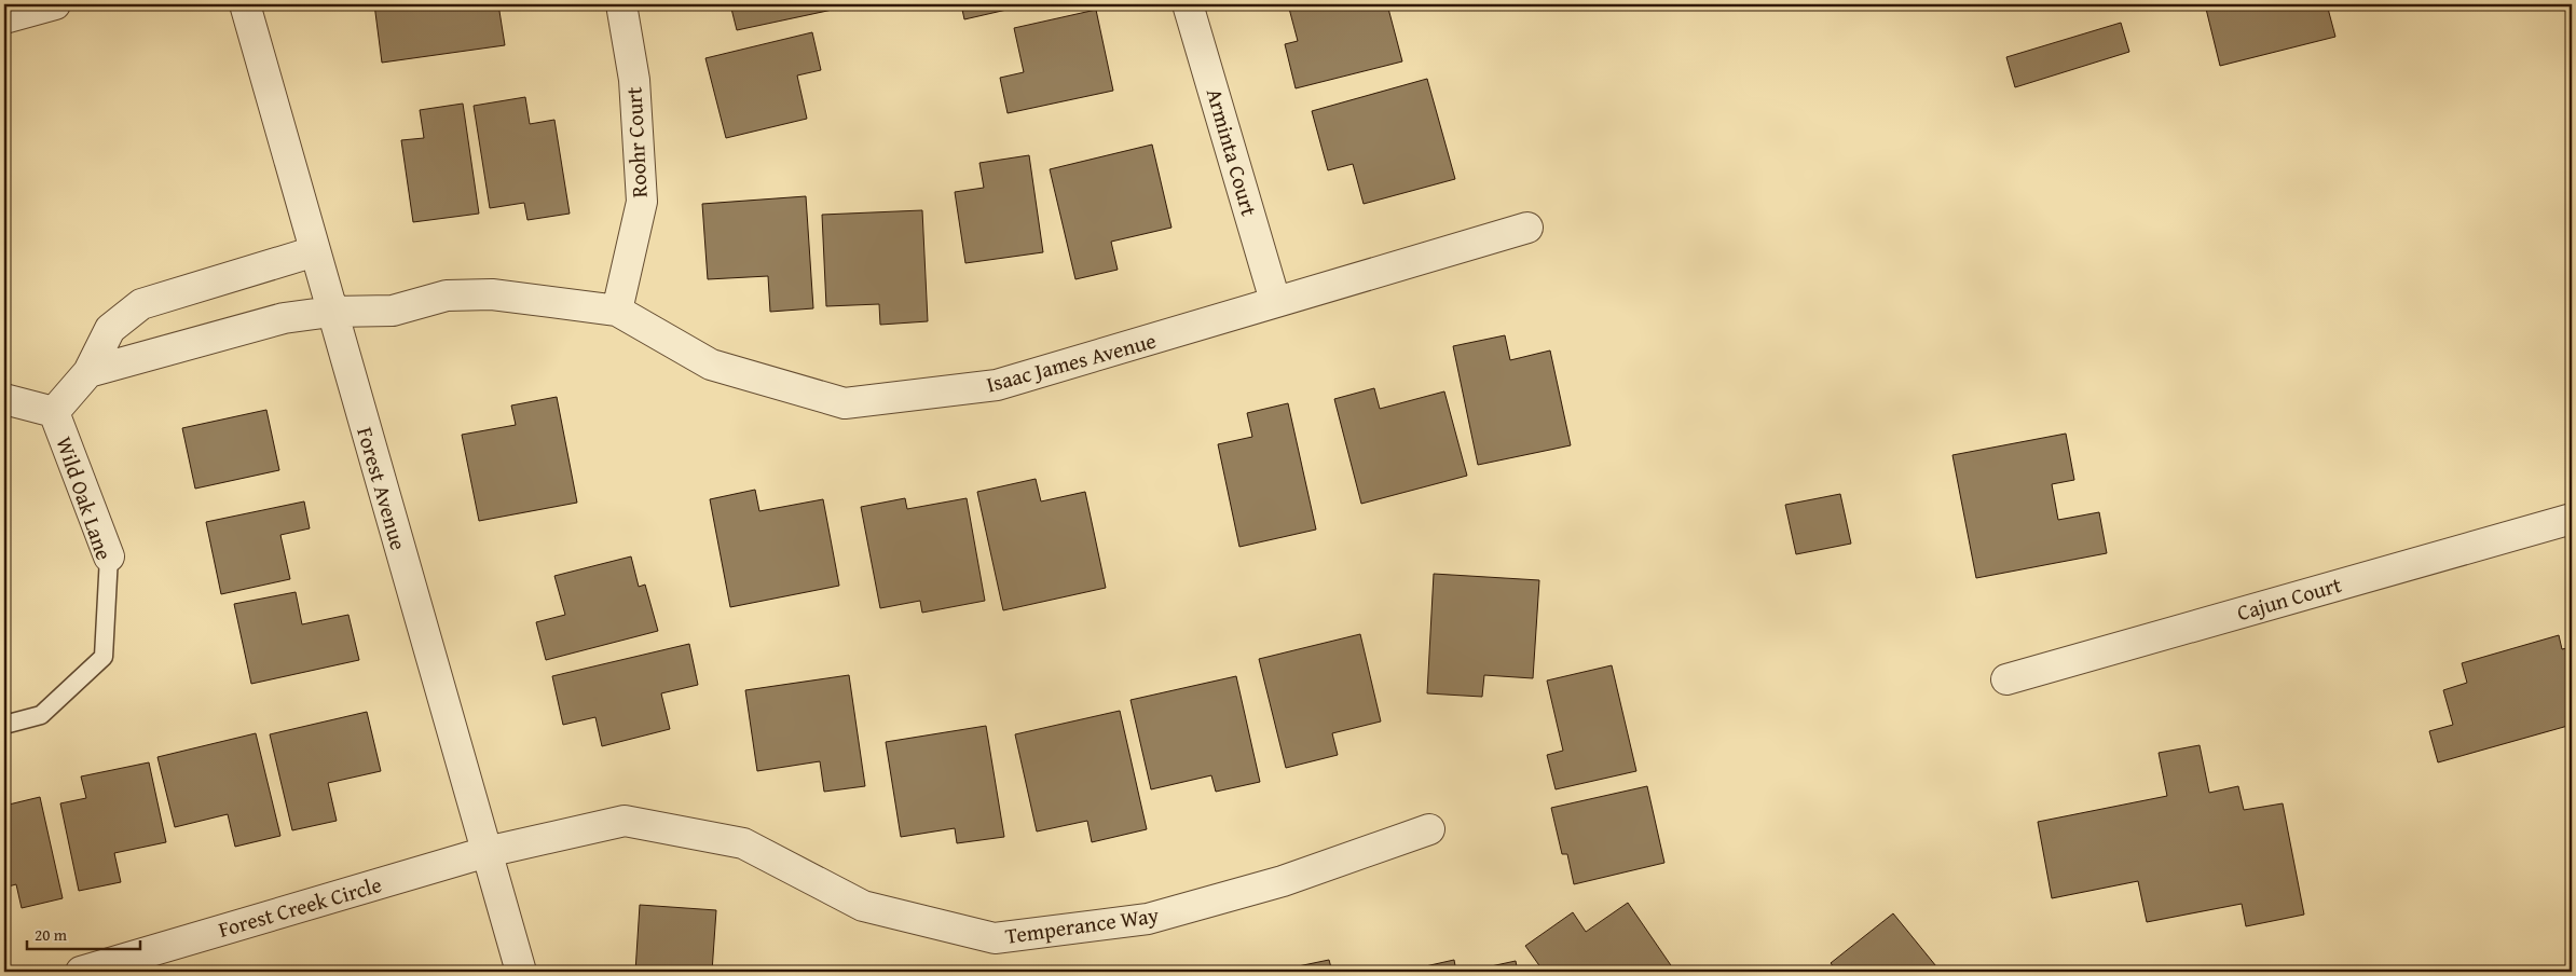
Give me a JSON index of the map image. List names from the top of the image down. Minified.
{"streets":{"street":["Roohr Court","Arminta Court","Isaac James Avenue","Forest Avenue","Wild Oak Lane","Cajun Court","Forest Creek Circle","Temperance Way"]},"crossings":[["Roohr Court","Isaac James Avenue"],["Arminta Court","Isaac James Avenue"],["Isaac James Avenue","Forest Avenue"],["Forest Avenue","Wild Oak Lane"],["Forest Avenue","Forest Creek Circle"],["Forest Avenue","Temperance Way"],["Forest Creek Circle","Temperance Way"]],"scale_bar":"20 m"}
